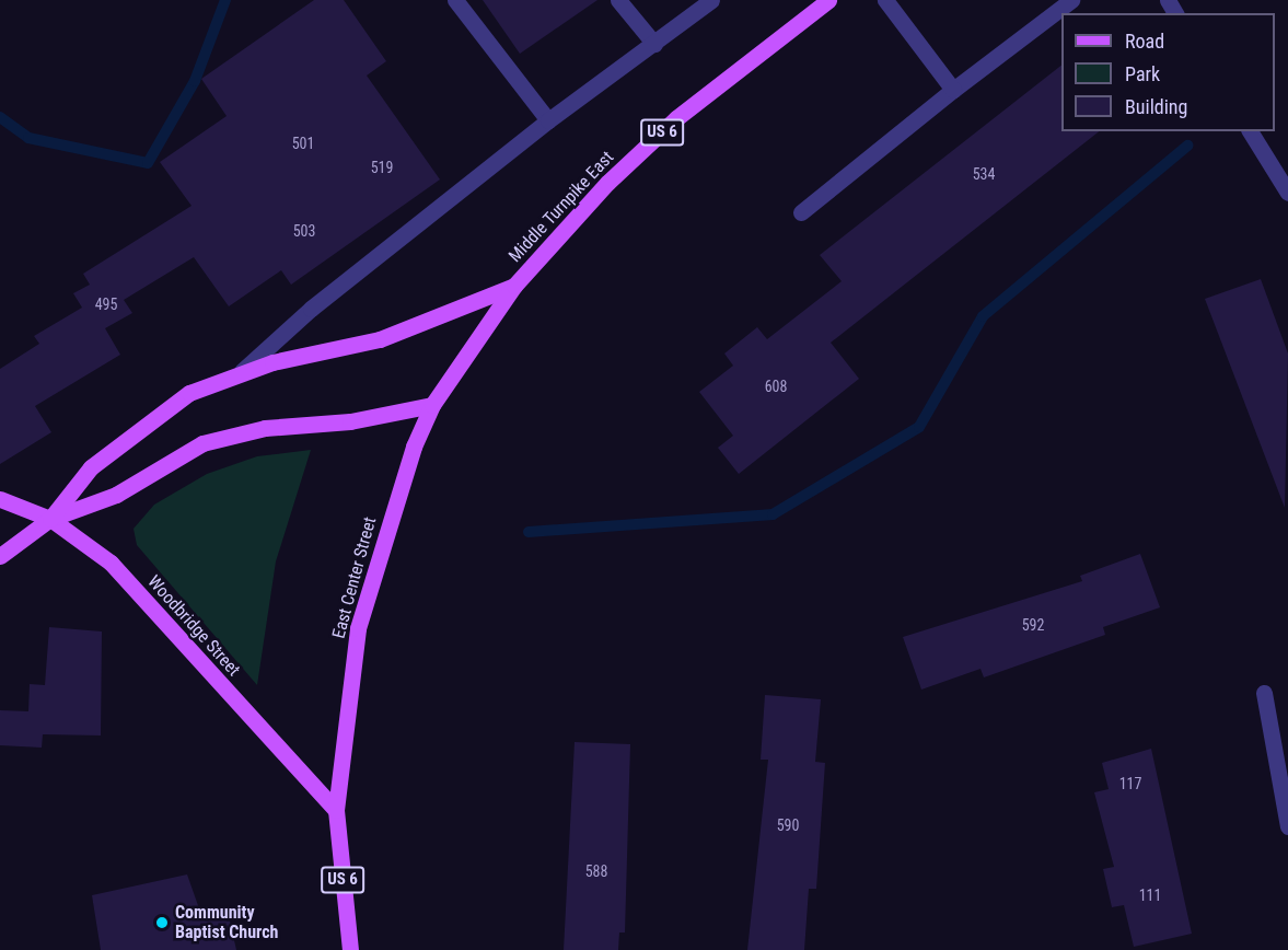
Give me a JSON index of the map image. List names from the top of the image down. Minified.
{"streets":{"main road":["US 6","Middle Turnpike East","East Center Street","Woodbridge Street"]},"crossings":[["Middle Turnpike East","East Center Street"],["Middle Turnpike East","Woodbridge Street"],["East Center Street","Woodbridge Street"]],"places":["Community Baptist Church"],"house_numbers":["501","519","534","503","495","608","592","117","590","588","111"],"legend":["Road","Park","Building"]}
